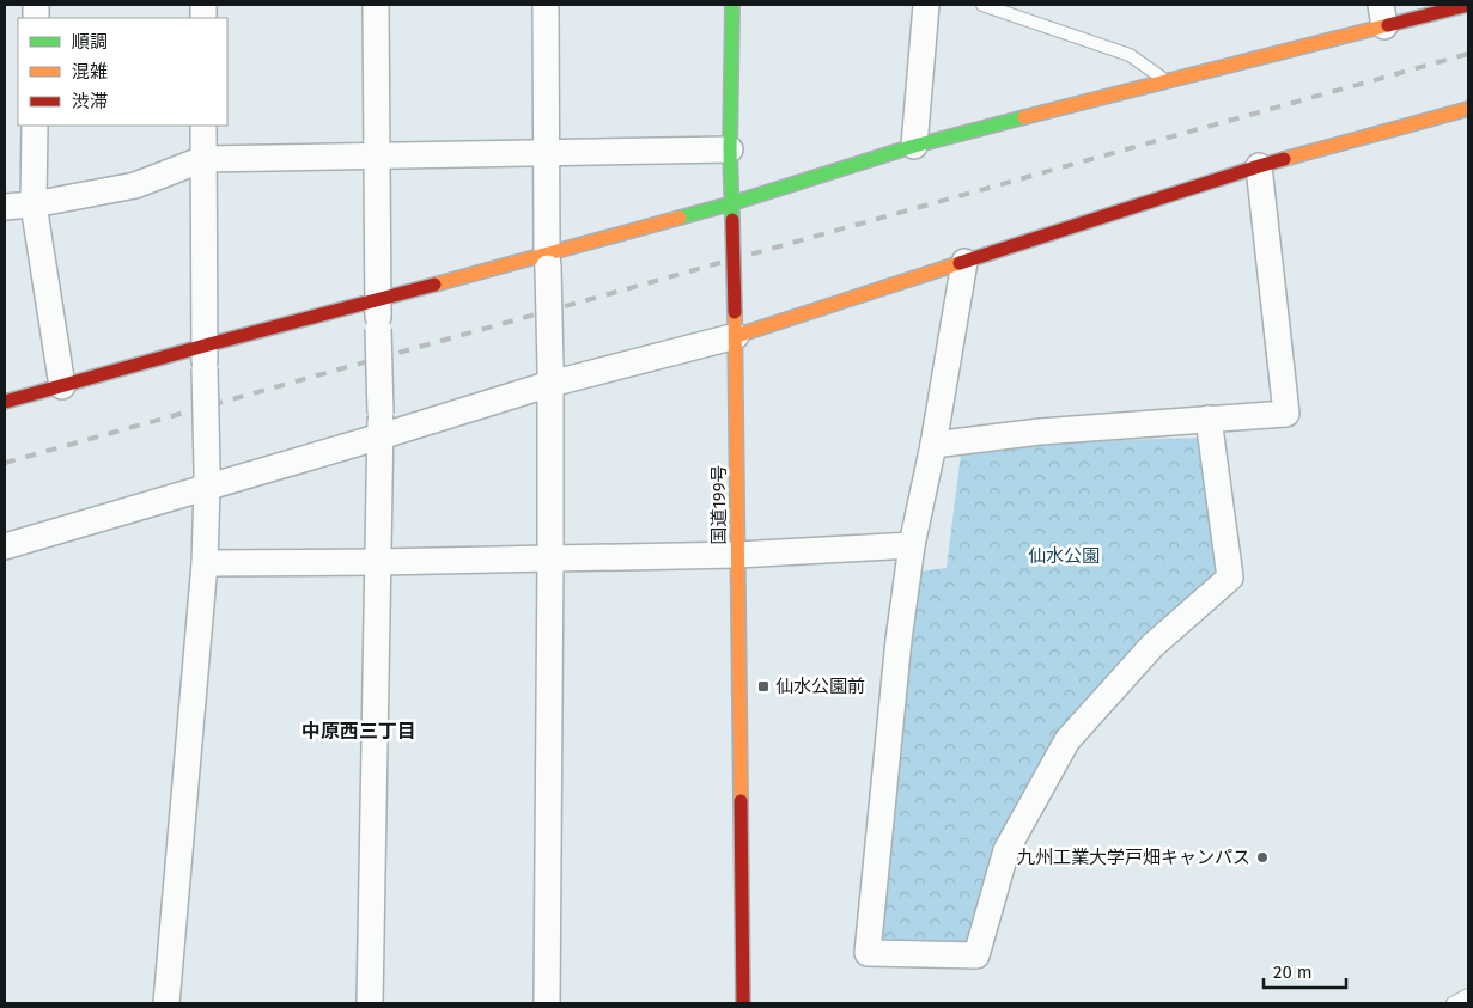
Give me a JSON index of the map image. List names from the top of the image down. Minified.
{"streets":{"main road":["国道199号"]},"districts":["中原西三丁目"],"parks":["仙水公園"],"places":{"transit":["仙水公園前"],"other":["九州工業大学戸畑キャンパス"]},"legend":["順調","混雑","渋滞"],"scale_bar":"20 m"}
